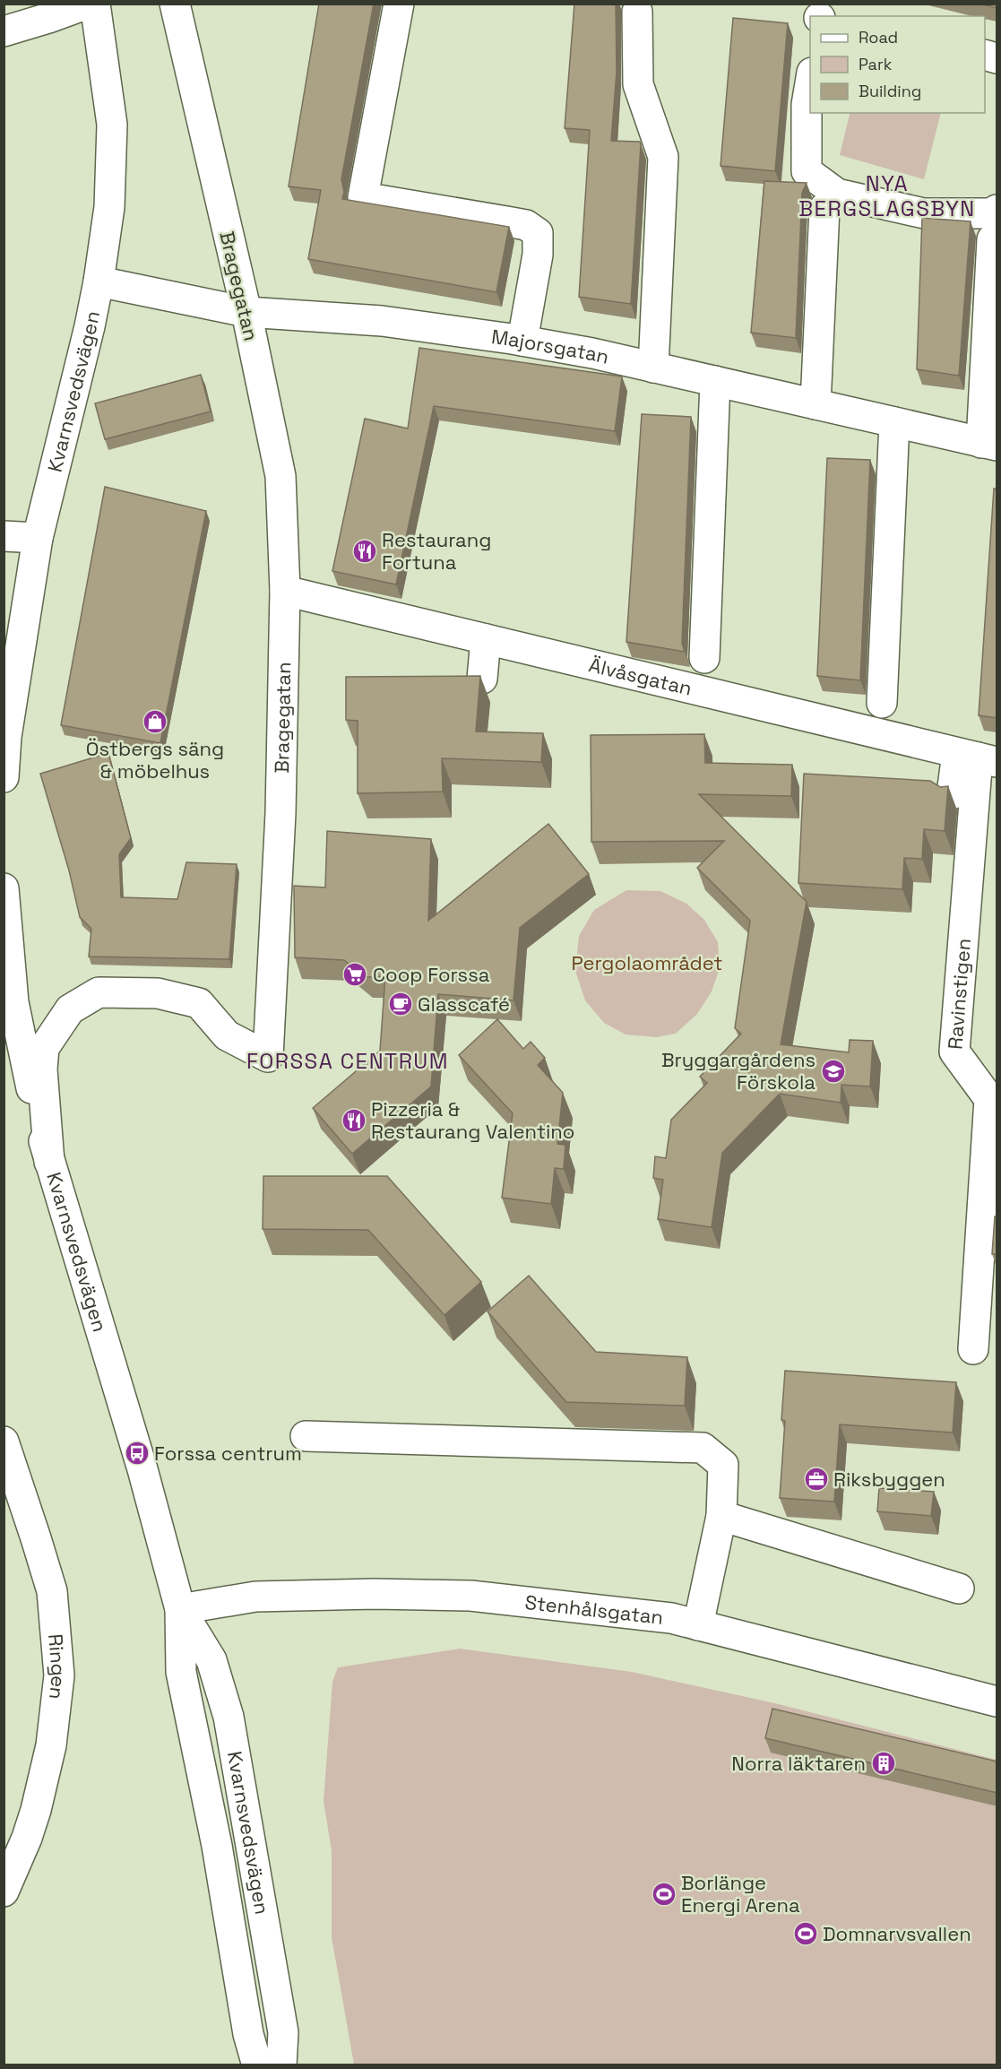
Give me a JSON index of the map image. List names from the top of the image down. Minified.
{"streets":{"street":["Bragegatan","Majorsgatan","Kvarnsvedsvägen","Älvåsgatan","Ravinstigen","Stenhålsgatan","Ringen"]},"crossings":[["Bragegatan","Majorsgatan"],["Bragegatan","Kvarnsvedsvägen"],["Bragegatan","Älvåsgatan"],["Majorsgatan","Kvarnsvedsvägen"],["Kvarnsvedsvägen","Stenhålsgatan"],["Älvåsgatan","Ravinstigen"]],"districts":["NYA BERGSLAGSBYN","FORSSA CENTRUM"],"parks":["Pergolaområdet"],"places":{"restaurant":["Restaurang Fortuna","Pizzeria & Restaurang Valentino"],"shop":["Östbergs säng & möbelhus"],"supermarket":["Coop Forssa"],"cafe":["Glasscafé"],"school or university":["Bryggargårdens Förskola"],"bus stop":["Forssa centrum"],"office":["Riksbyggen"],"building":["Norra läktaren"],"sports":["Borlänge Energi Arena","Domnarvsvallen"]},"legend":["Road","Park","Building"]}
